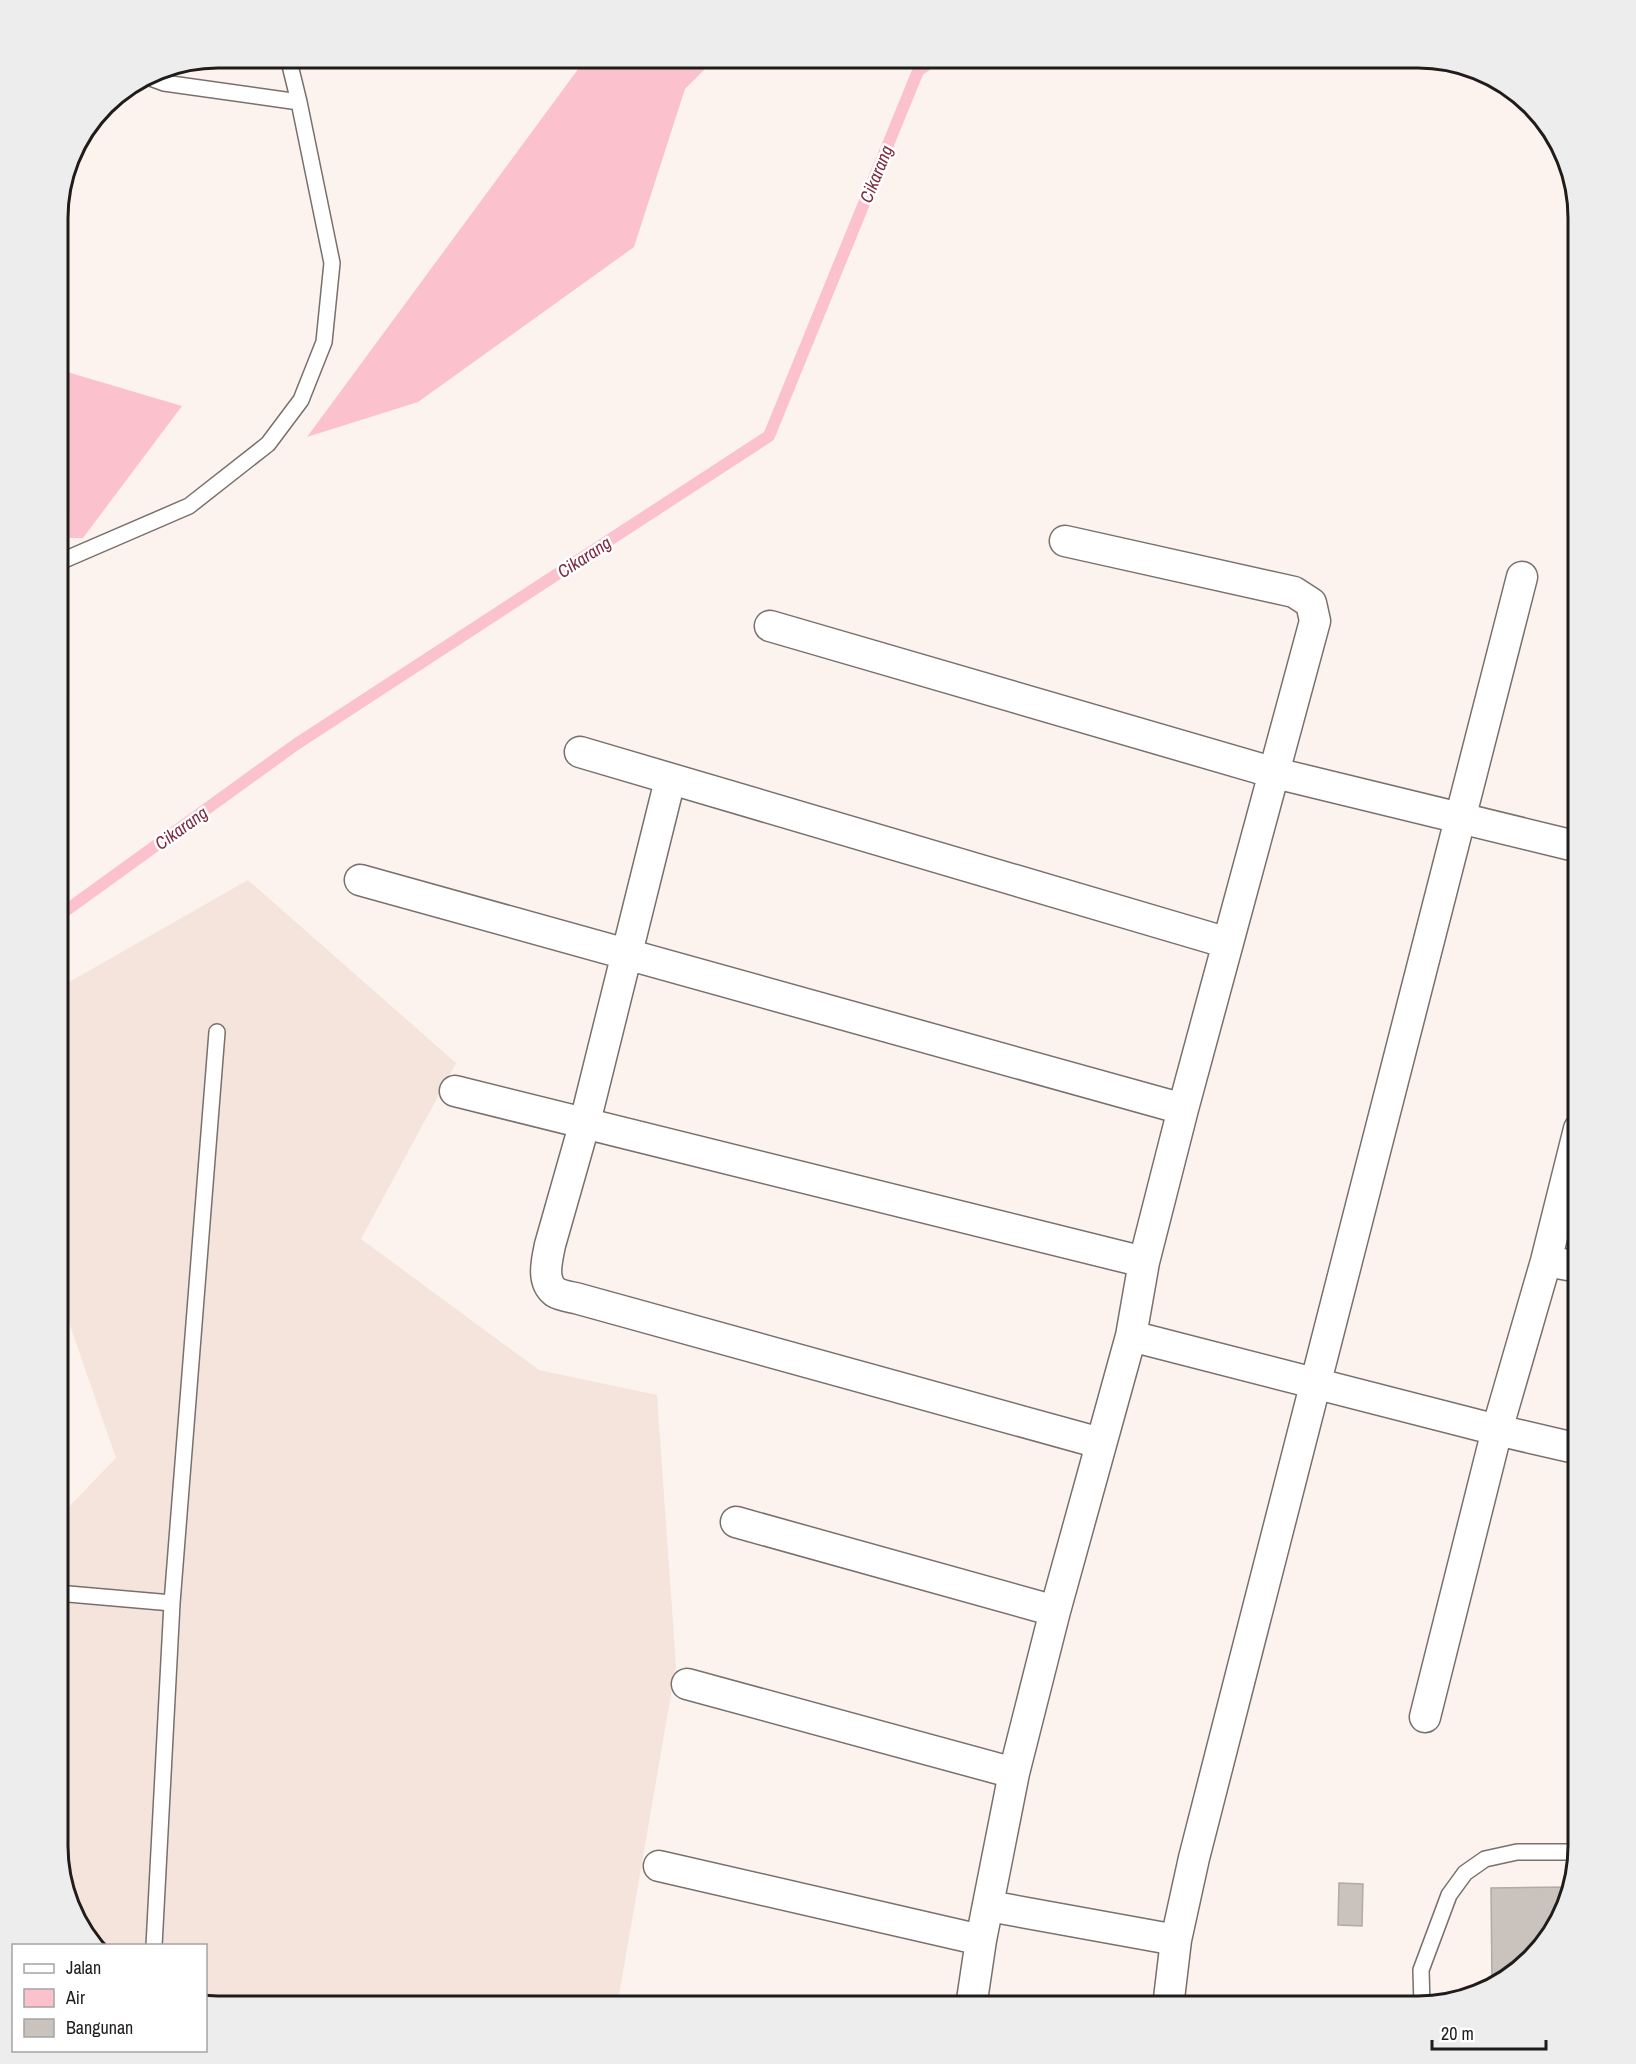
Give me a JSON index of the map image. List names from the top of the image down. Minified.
{"water":["Cikarang"],"legend":["Jalan","Air","Bangunan"],"scale_bar":"20 m"}
